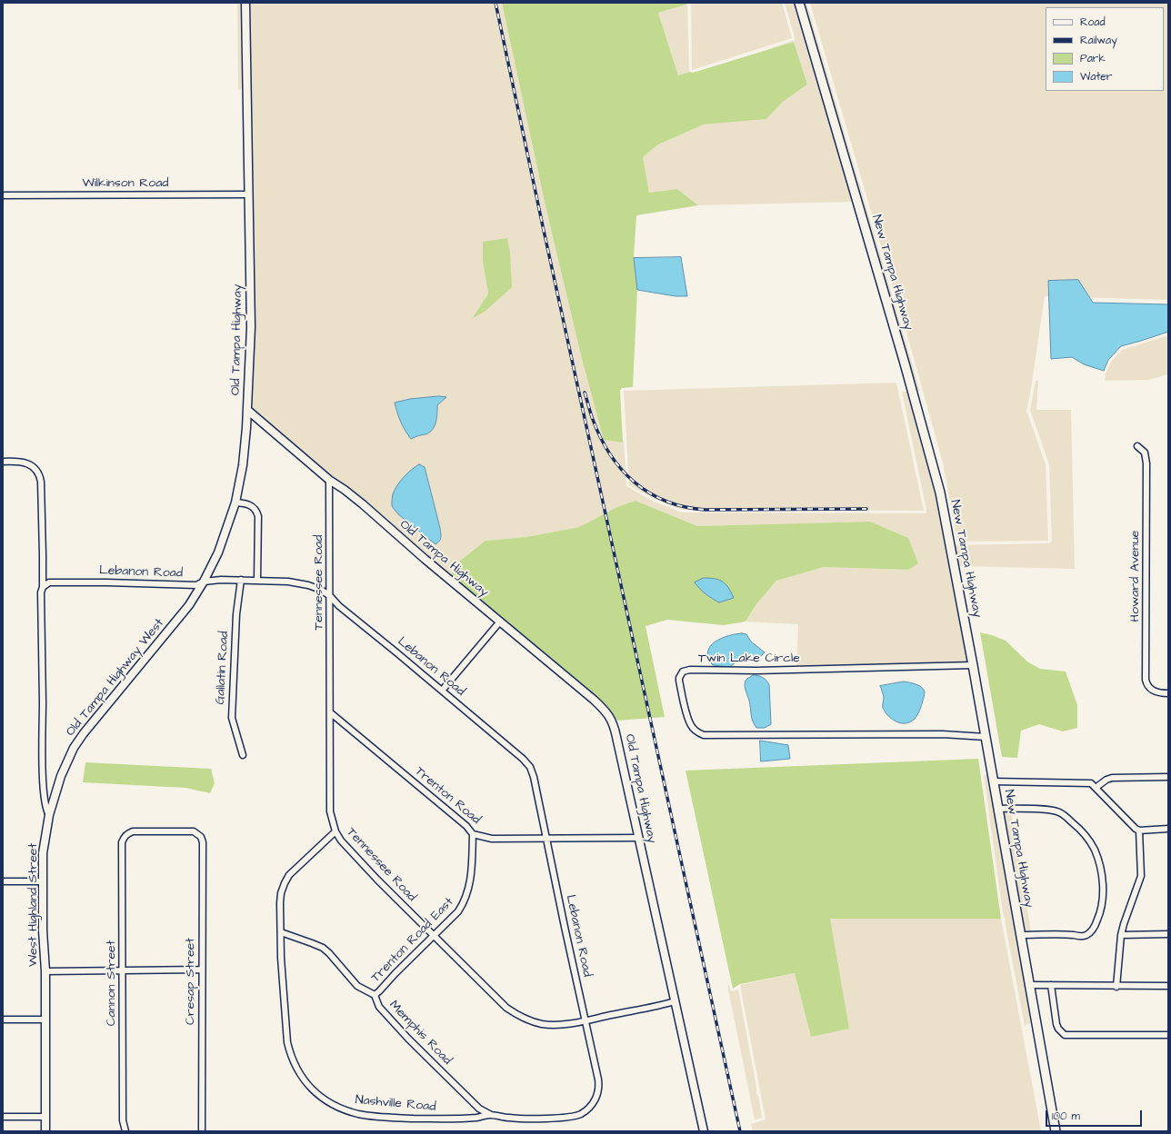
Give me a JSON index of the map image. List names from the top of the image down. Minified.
{"streets":{"main road":["New Tampa Highway","Old Tampa Highway","Old Tampa Highway West","West Highland Street"],"street":["Wilkinson Road","Lebanon Road","Howard Avenue","Tennessee Road","Twin Lake Circle","Gallatin Road","Trenton Road","Trenton Road East","Cresap Street","Cannon Street","Memphis Road","Nashville Road"]},"crossings":[["Wilkinson Road","Old Tampa Highway"],["New Tampa Highway","Twin Lake Circle"],["Old Tampa Highway","Tennessee Road"],["Old Tampa Highway","Old Tampa Highway West"],["Old Tampa Highway","Trenton Road"],["Lebanon Road","Tennessee Road"],["Lebanon Road","Gallatin Road"],["Lebanon Road","Old Tampa Highway West"],["Lebanon Road","Trenton Road"],["Lebanon Road","West Highland Street"],["Lebanon Road","Nashville Road"],["Tennessee Road","Trenton Road"],["Tennessee Road","Trenton Road East"],["Tennessee Road","Nashville Road"],["Old Tampa Highway West","West Highland Street"],["Trenton Road","Trenton Road East"],["Trenton Road East","Memphis Road"],["Cresap Street","Cannon Street"],["Memphis Road","Nashville Road"]],"legend":["Road","Railway","Park","Water"],"scale_bar":"100 m"}
